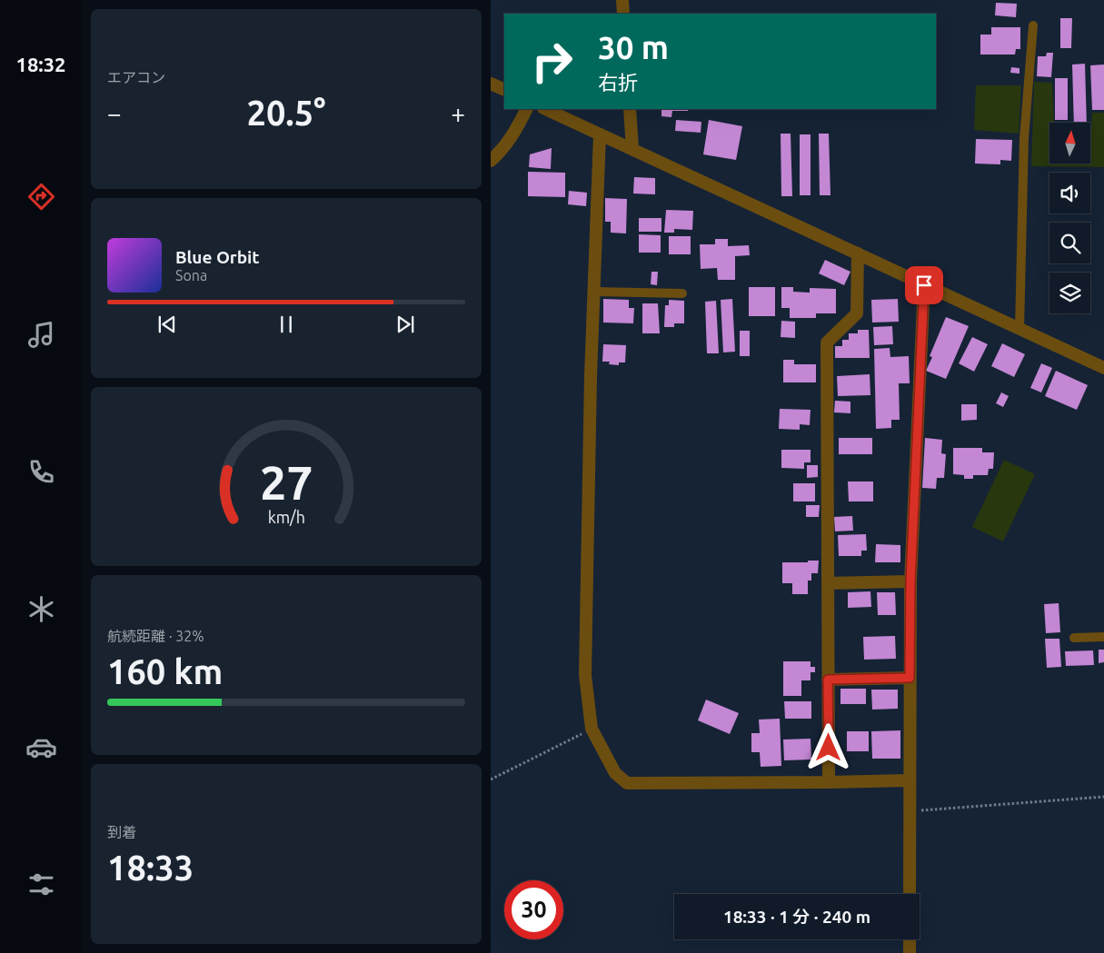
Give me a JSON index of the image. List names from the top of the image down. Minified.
{"north":"top","page":{"tabs":"18:32","tile":["エアコン",["航続距離 · 32%","160 km"],["到着","18:33"]],"turn":["30 m","右折"],"heat":["−","20.5°","+"],"song":["Blue Orbit","Sona"],"limit":"30","trip":"18:33 · 1 分 · 240 m","gauge":["27","km/h"]}}
